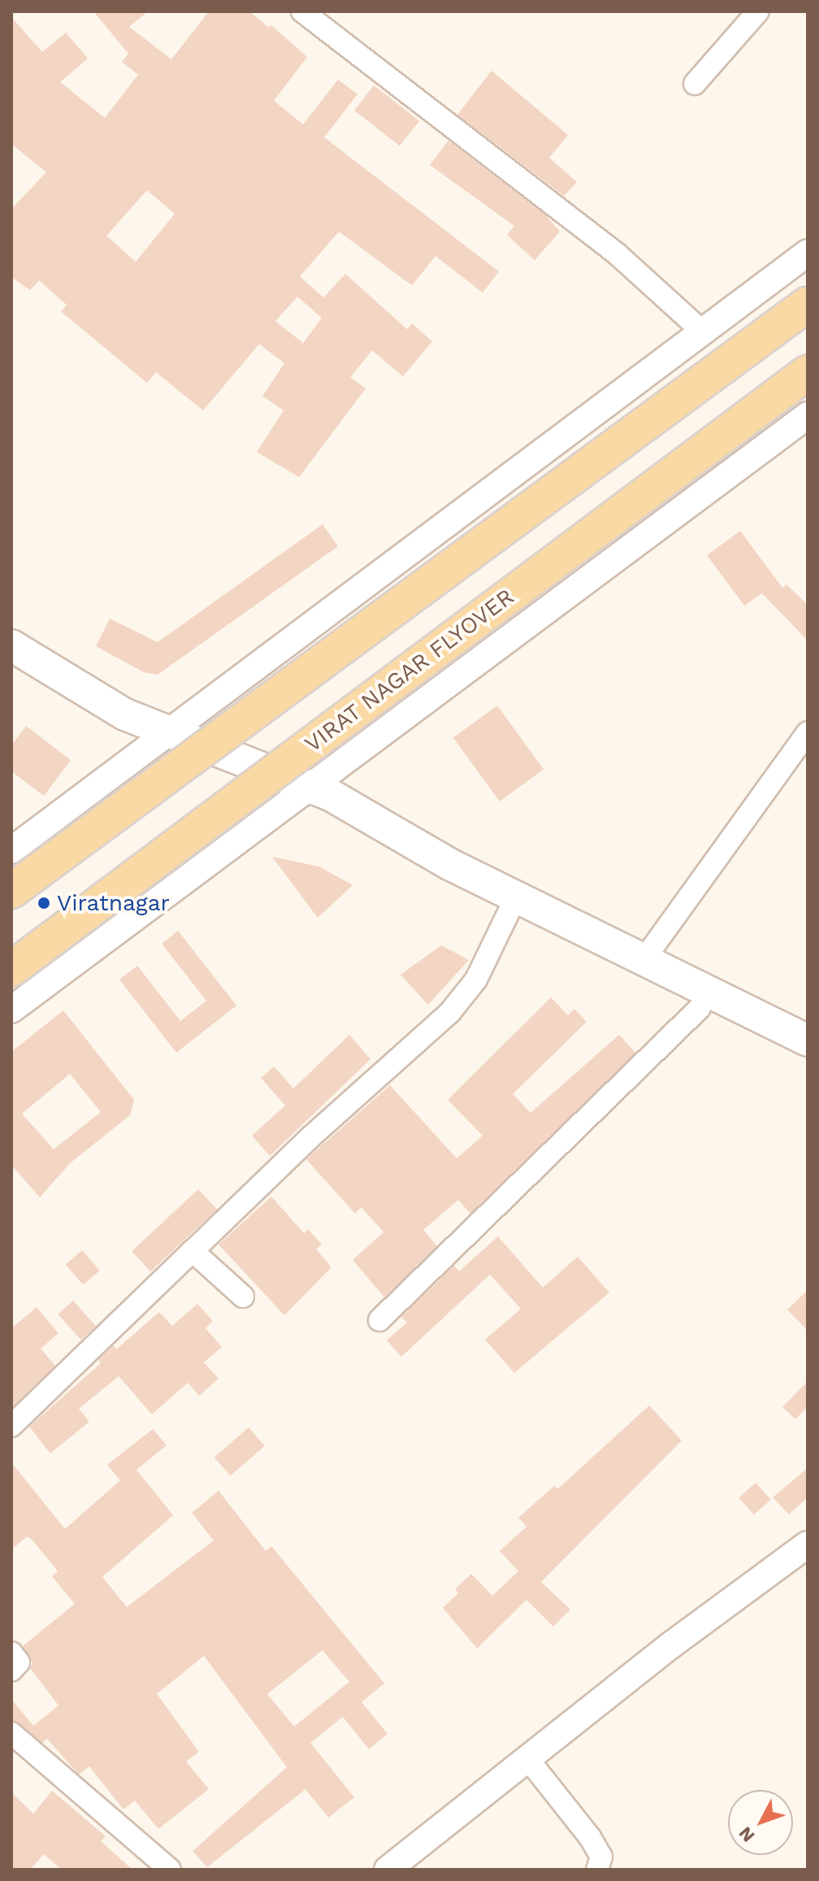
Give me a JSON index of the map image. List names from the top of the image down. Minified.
{"streets":{"main road":["VIRAT NAGAR FLYOVER"]},"places":["Viratnagar"],"north":"bottom left"}
